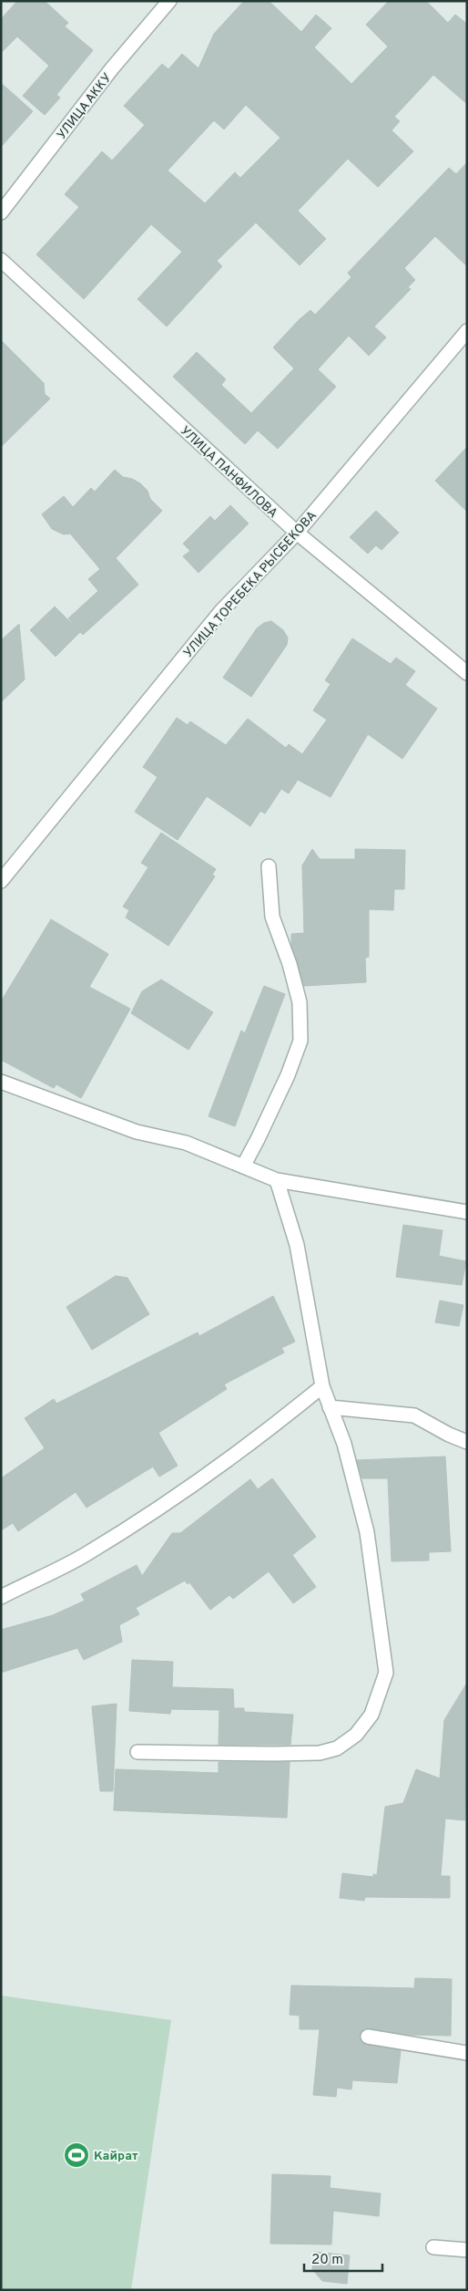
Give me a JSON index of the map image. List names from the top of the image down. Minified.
{"streets":{"street":["УЛИЦА АККУ","УЛИЦА ПАНФИЛОВА","УЛИЦА ТОРЕБЕКА РЫСБЕКОВА"]},"crossings":[["УЛИЦА ПАНФИЛОВА","УЛИЦА ТОРЕБЕКА РЫСБЕКОВА"]],"places":{"sports":["Кайрат"]},"scale_bar":"20 m"}
